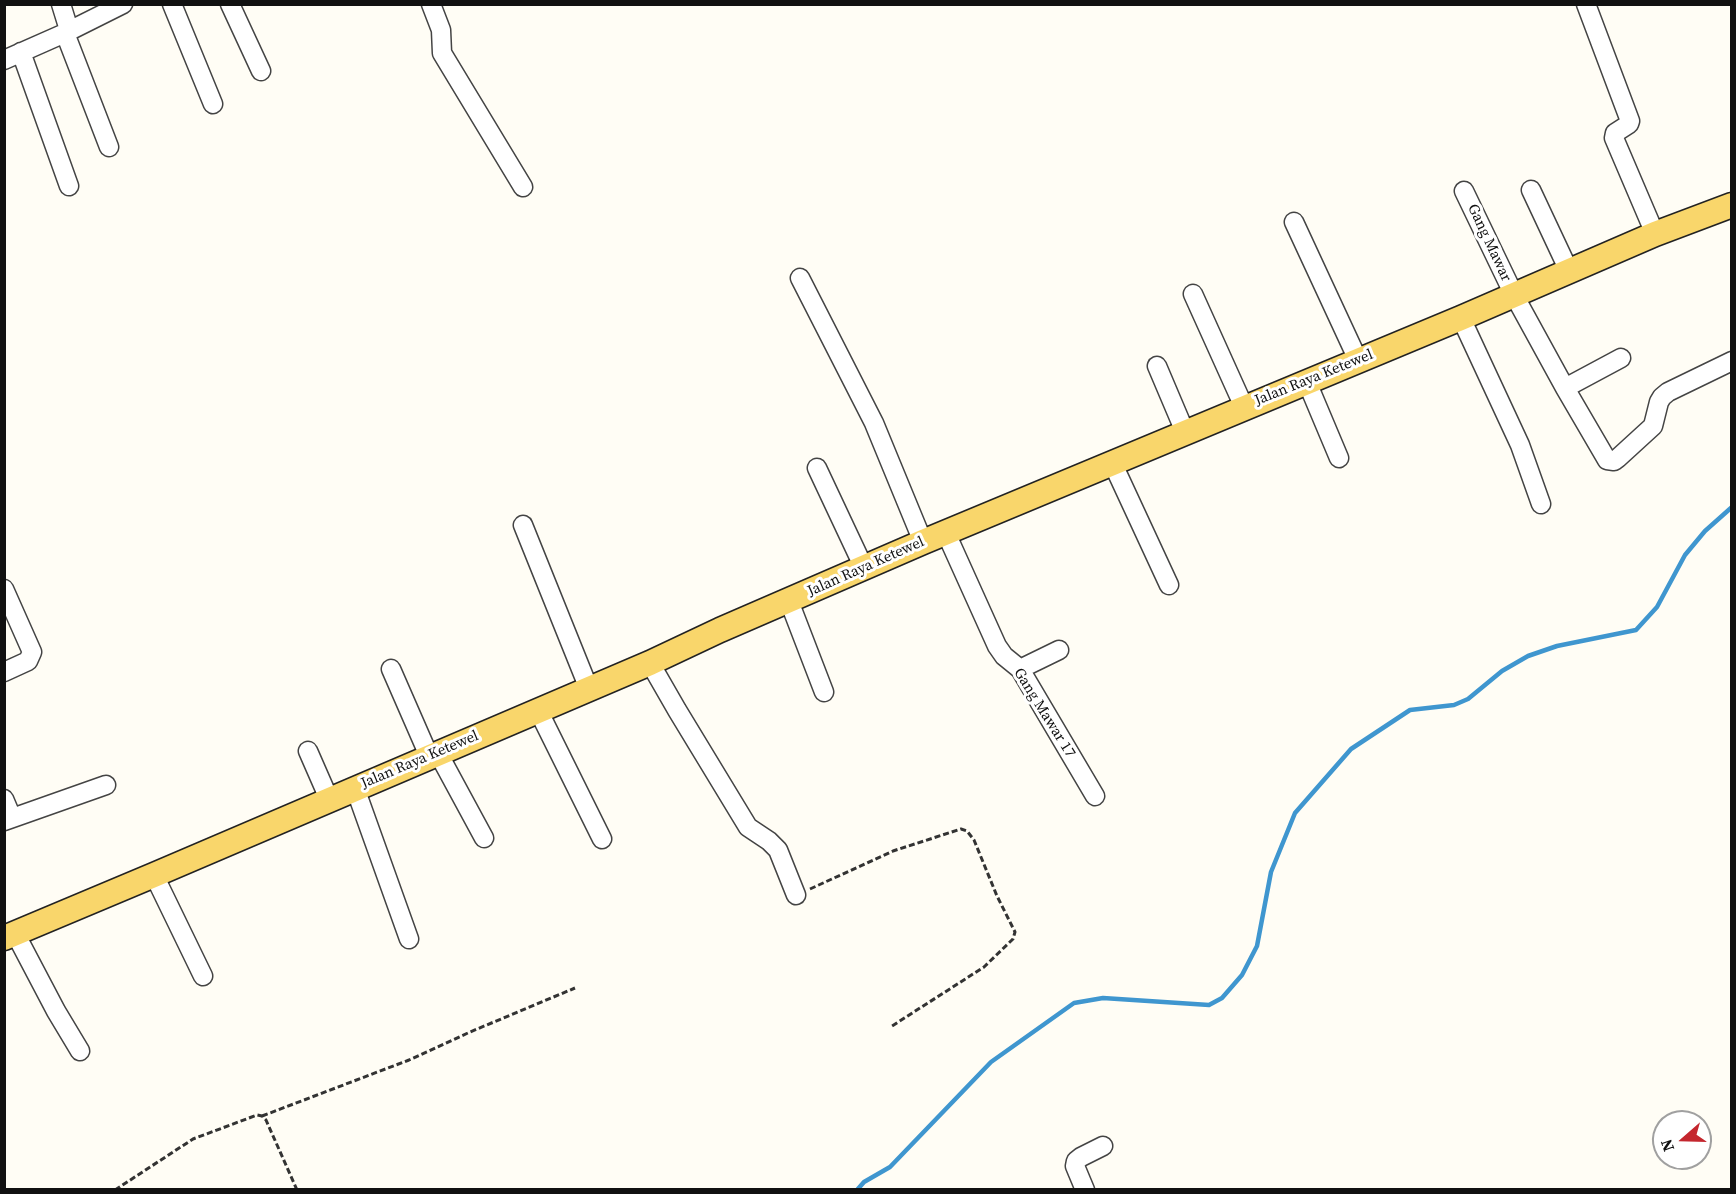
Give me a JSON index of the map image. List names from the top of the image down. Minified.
{"streets":{"main road":["Jalan Raya Ketewel"],"street":["Gang Mawar","Gang Mawar 17"]},"crossings":[["Gang Mawar","Jalan Raya Ketewel"],["Jalan Raya Ketewel","Gang Mawar 17"]],"north":"left"}
